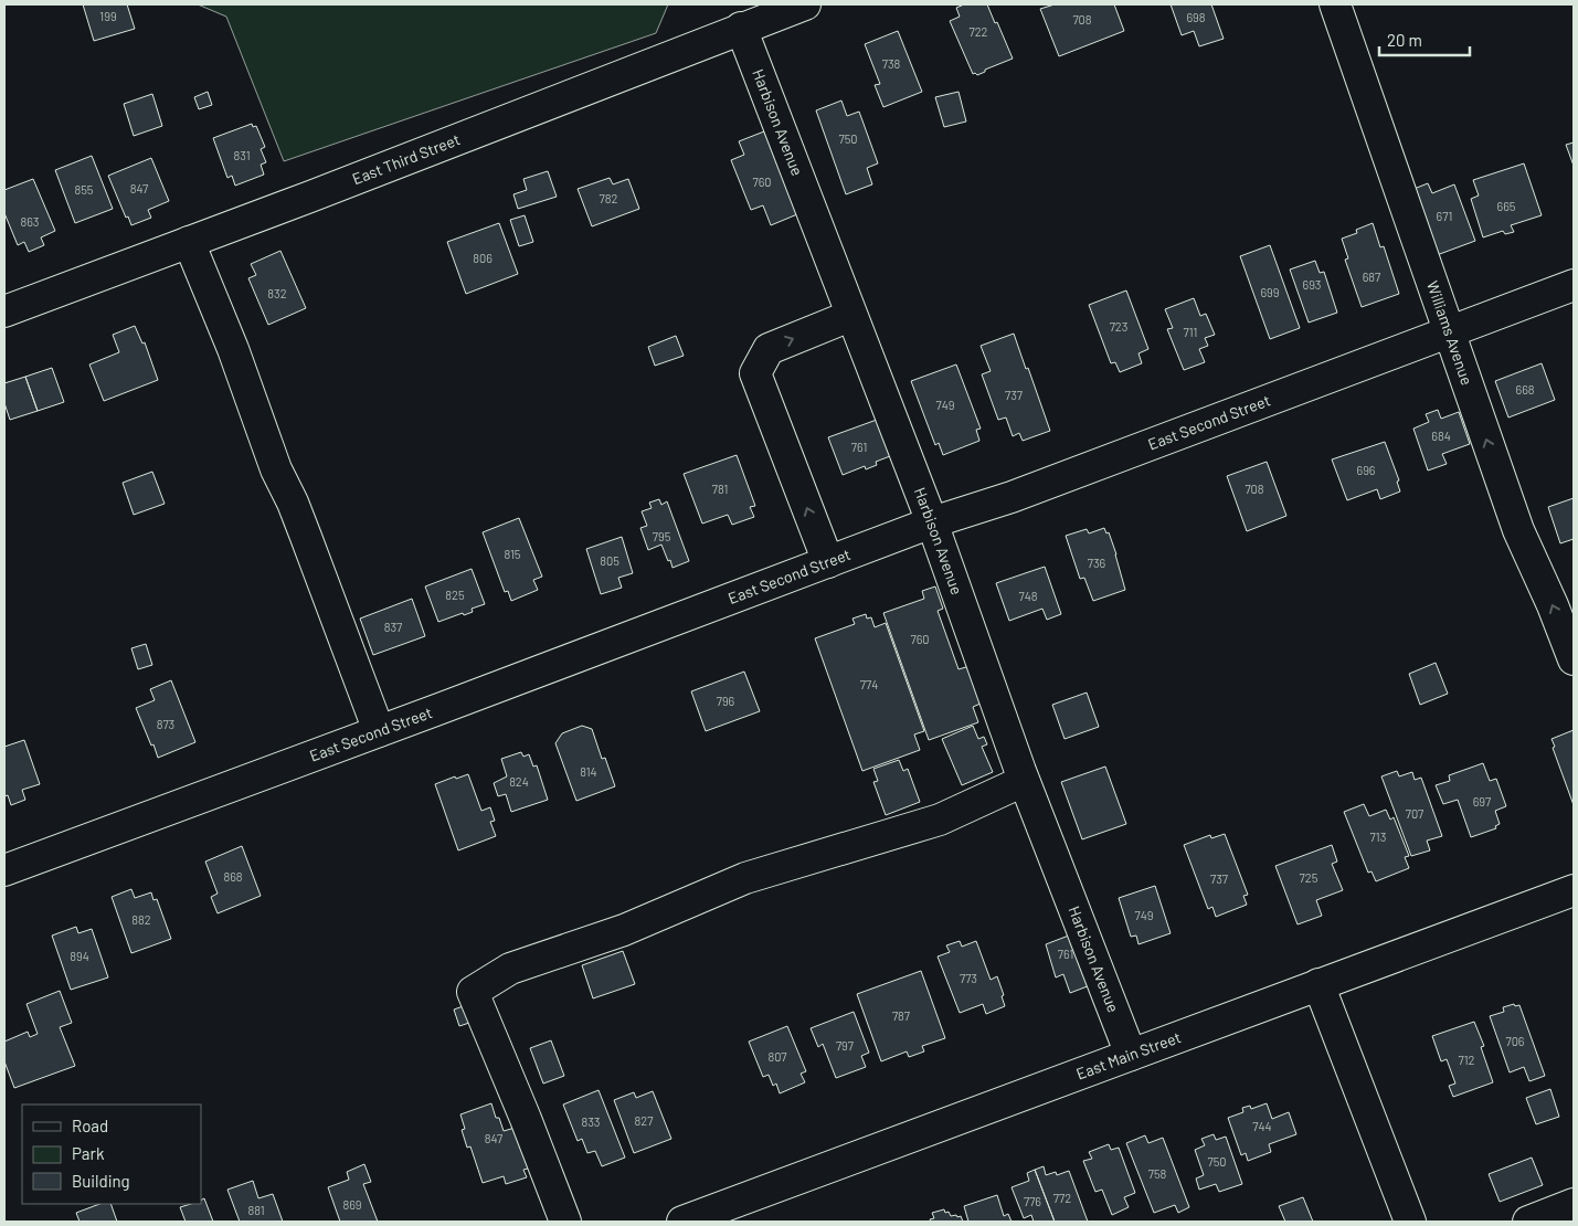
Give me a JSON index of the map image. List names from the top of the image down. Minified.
{"streets":{"street":["Harbison Avenue","East Third Street","Williams Avenue","East Second Street","East Main Street"]},"crossings":[["Harbison Avenue","East Third Street"],["Harbison Avenue","East Second Street"],["Harbison Avenue","East Main Street"],["Williams Avenue","East Second Street"]],"one_way":["Williams Avenue"],"house_numbers":["199","698","708","722","738","750","831","760","847","855","782","665","671","863","806","687","693","699","832","723","711","668","737","749","684","761","696","781","708","795","815","805","736","825","748","837","760","774","796","873","814","824","697","707","713","868","725","737","749","882","761","894","773","787","706","797","807","712","827","833","744","847","750","758","772","776","869","881"],"legend":["Road","Park","Building"],"scale_bar":"20 m"}
